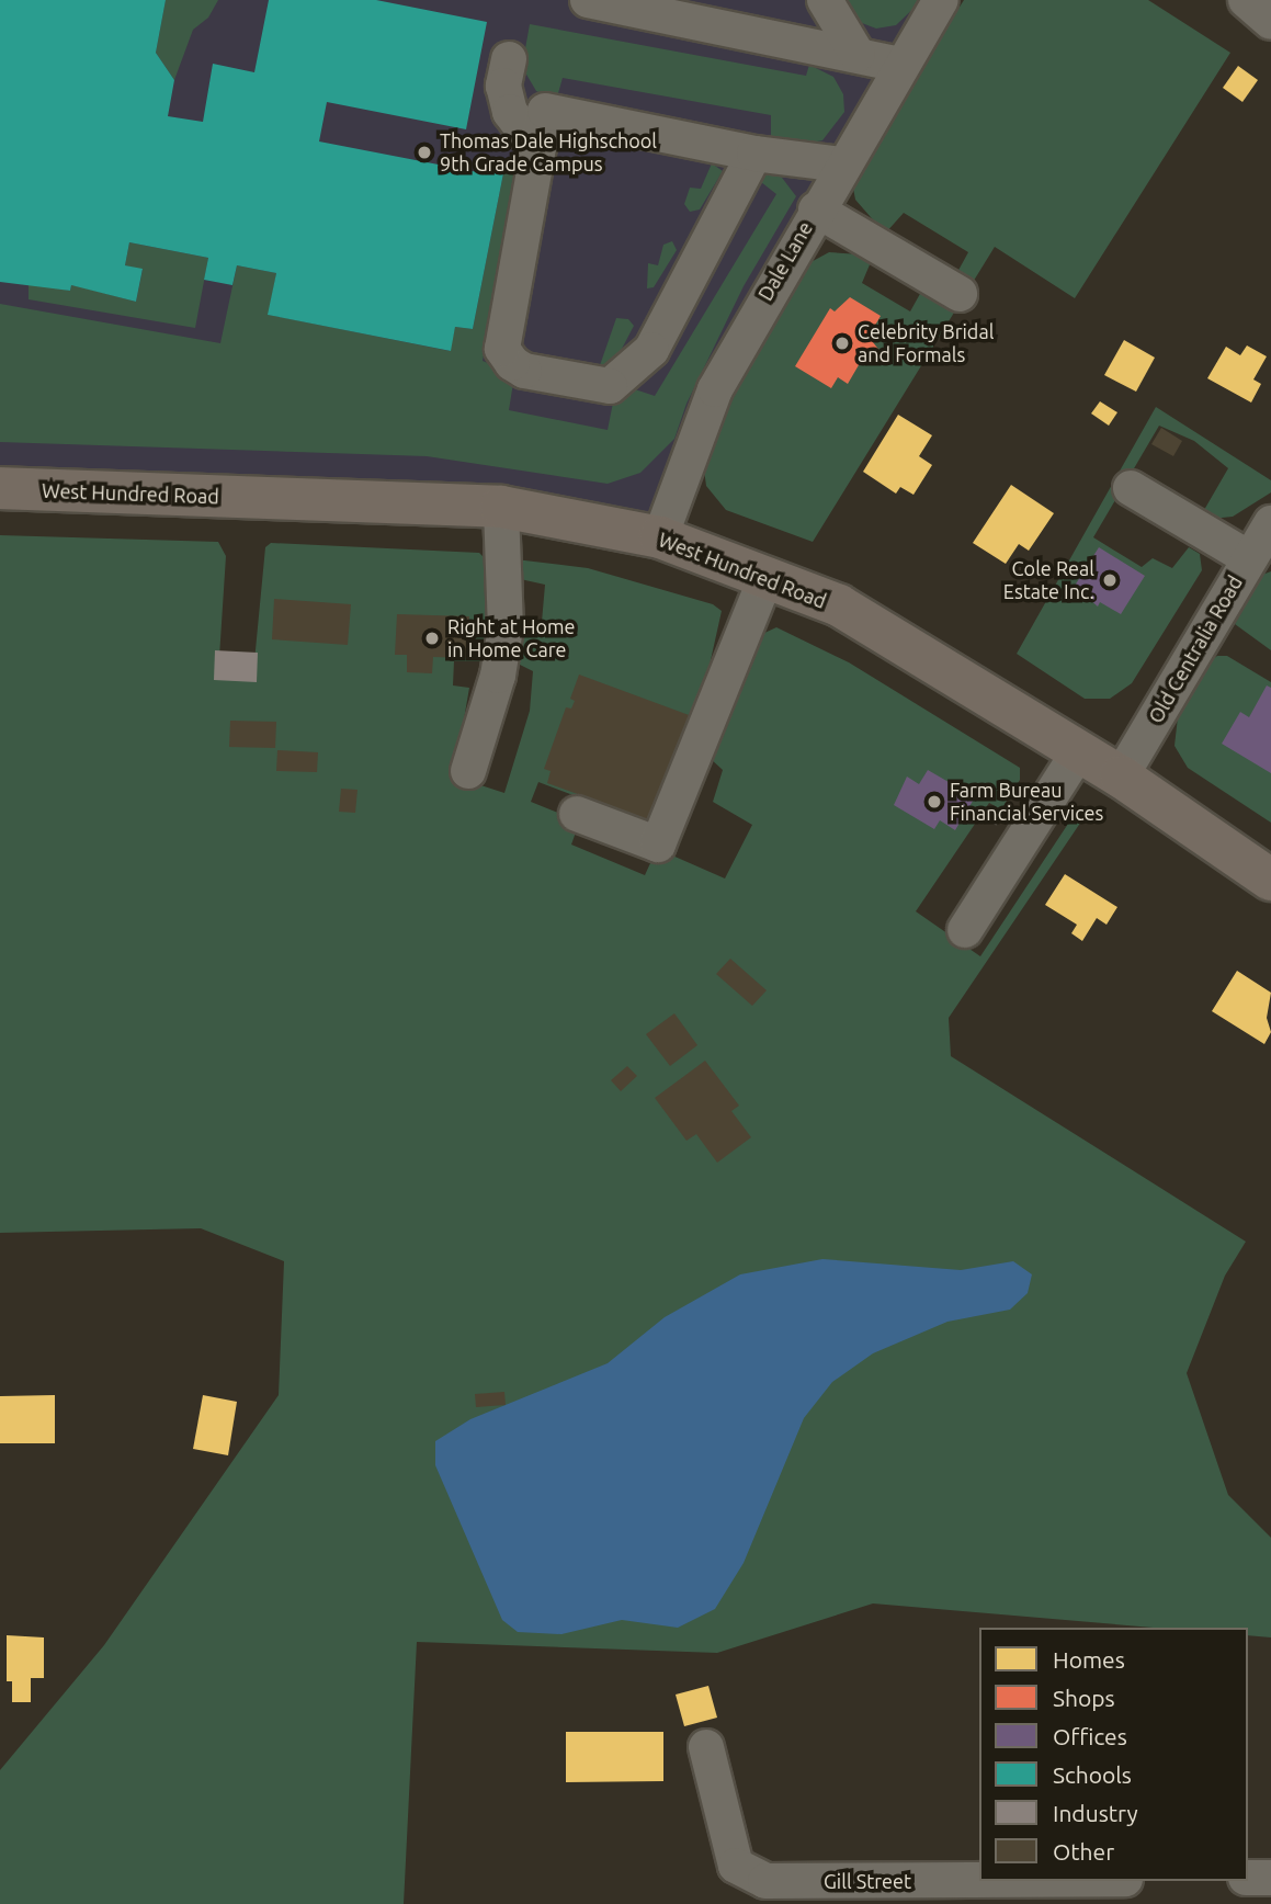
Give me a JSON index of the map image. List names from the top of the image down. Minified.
{"streets":{"main road":["West Hundred Road"],"street":["Dale Lane","Old Centralia Road","Gill Street"]},"crossings":[["Dale Lane","West Hundred Road"],["West Hundred Road","Old Centralia Road"]],"places":["Thomas Dale Highschool 9th Grade Campus","Celebrity Bridal and Formals","Cole Real Estate Inc.","Right at Home in Home Care","Farm Bureau Financial Services"],"legend":["Homes","Shops","Offices","Schools","Industry","Other"]}
